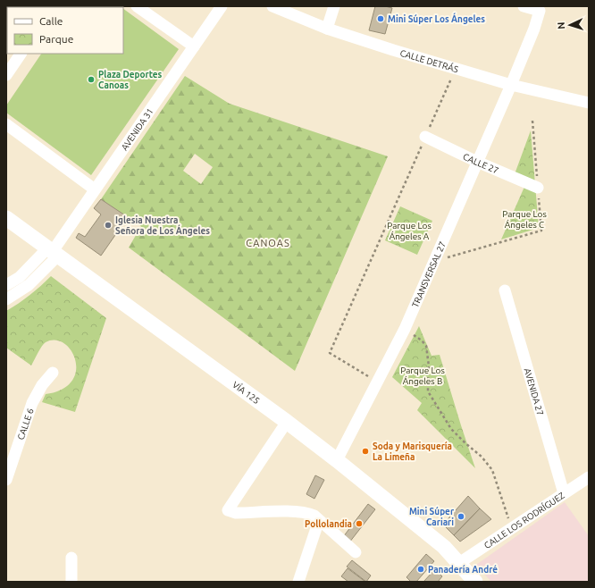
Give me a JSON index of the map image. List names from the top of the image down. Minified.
{"streets":{"main road":["VÍA 125"],"street":["CALLE DETRÁS","AVENIDA 31","CALLE 27","TRANSVERSAL 27","AVENIDA 27","CALLE 6","CALLE LOS RODRÍGUEZ"]},"crossings":[["CALLE DETRÁS","TRANSVERSAL 27"],["AVENIDA 31","VÍA 125"],["CALLE 27","TRANSVERSAL 27"],["TRANSVERSAL 27","VÍA 125"],["AVENIDA 27","CALLE LOS RODRÍGUEZ"],["VÍA 125","CALLE LOS RODRÍGUEZ"]],"districts":["CANOAS"],"parks":["Parque Los Ángeles C","Parque Los Ángeles A","Parque Los Ángeles B"],"places":["Mini Súper Los Ángeles","Plaza Deportes Canoas","Iglesia Nuestra Señora de Los Ángeles","Soda y Marisquería La Limeña","Mini Súper Cariari","Pollolandia","Panadería André"],"legend":["Calle","Parque"],"north":"left"}
